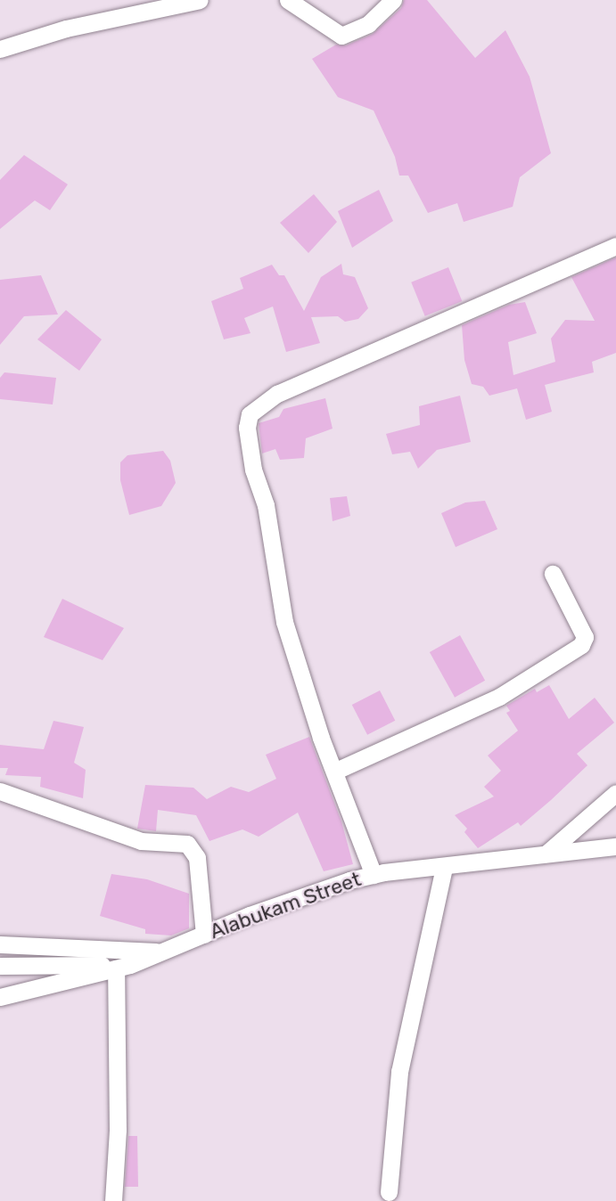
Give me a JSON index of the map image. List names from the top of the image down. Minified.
{"streets":{"street":["Alabukam Street"]}}
